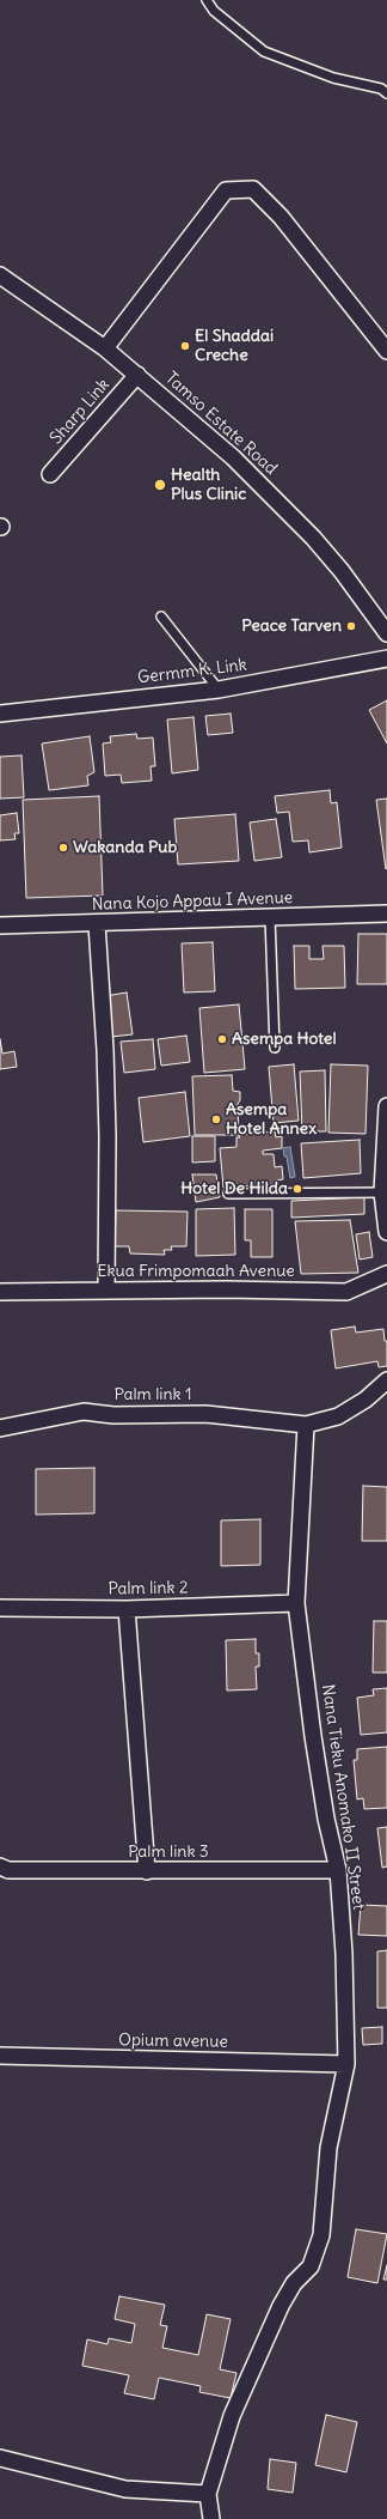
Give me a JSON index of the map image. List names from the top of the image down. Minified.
{"streets":{"street":["Sharp Link","Tamso Estate Road","Germm K. Link","Nana Kojo Appau I Avenue","Ekua Frimpomaah Avenue","Palm link 1","Palm link 2","Nana Tieku Anomako II Street","Palm link 3","Opium avenue"]},"crossings":[["Sharp Link","Tamso Estate Road"],["Palm link 1","Nana Tieku Anomako II Street"],["Palm link 2","Nana Tieku Anomako II Street"],["Nana Tieku Anomako II Street","Palm link 3"],["Nana Tieku Anomako II Street","Opium avenue"]],"places":["El Shaddai Creche","Health Plus Clinic","Peace Tarven","Wakanda Pub","Asempa Hotel","Asempa Hotel Annex","Hotel De Hilda"]}
